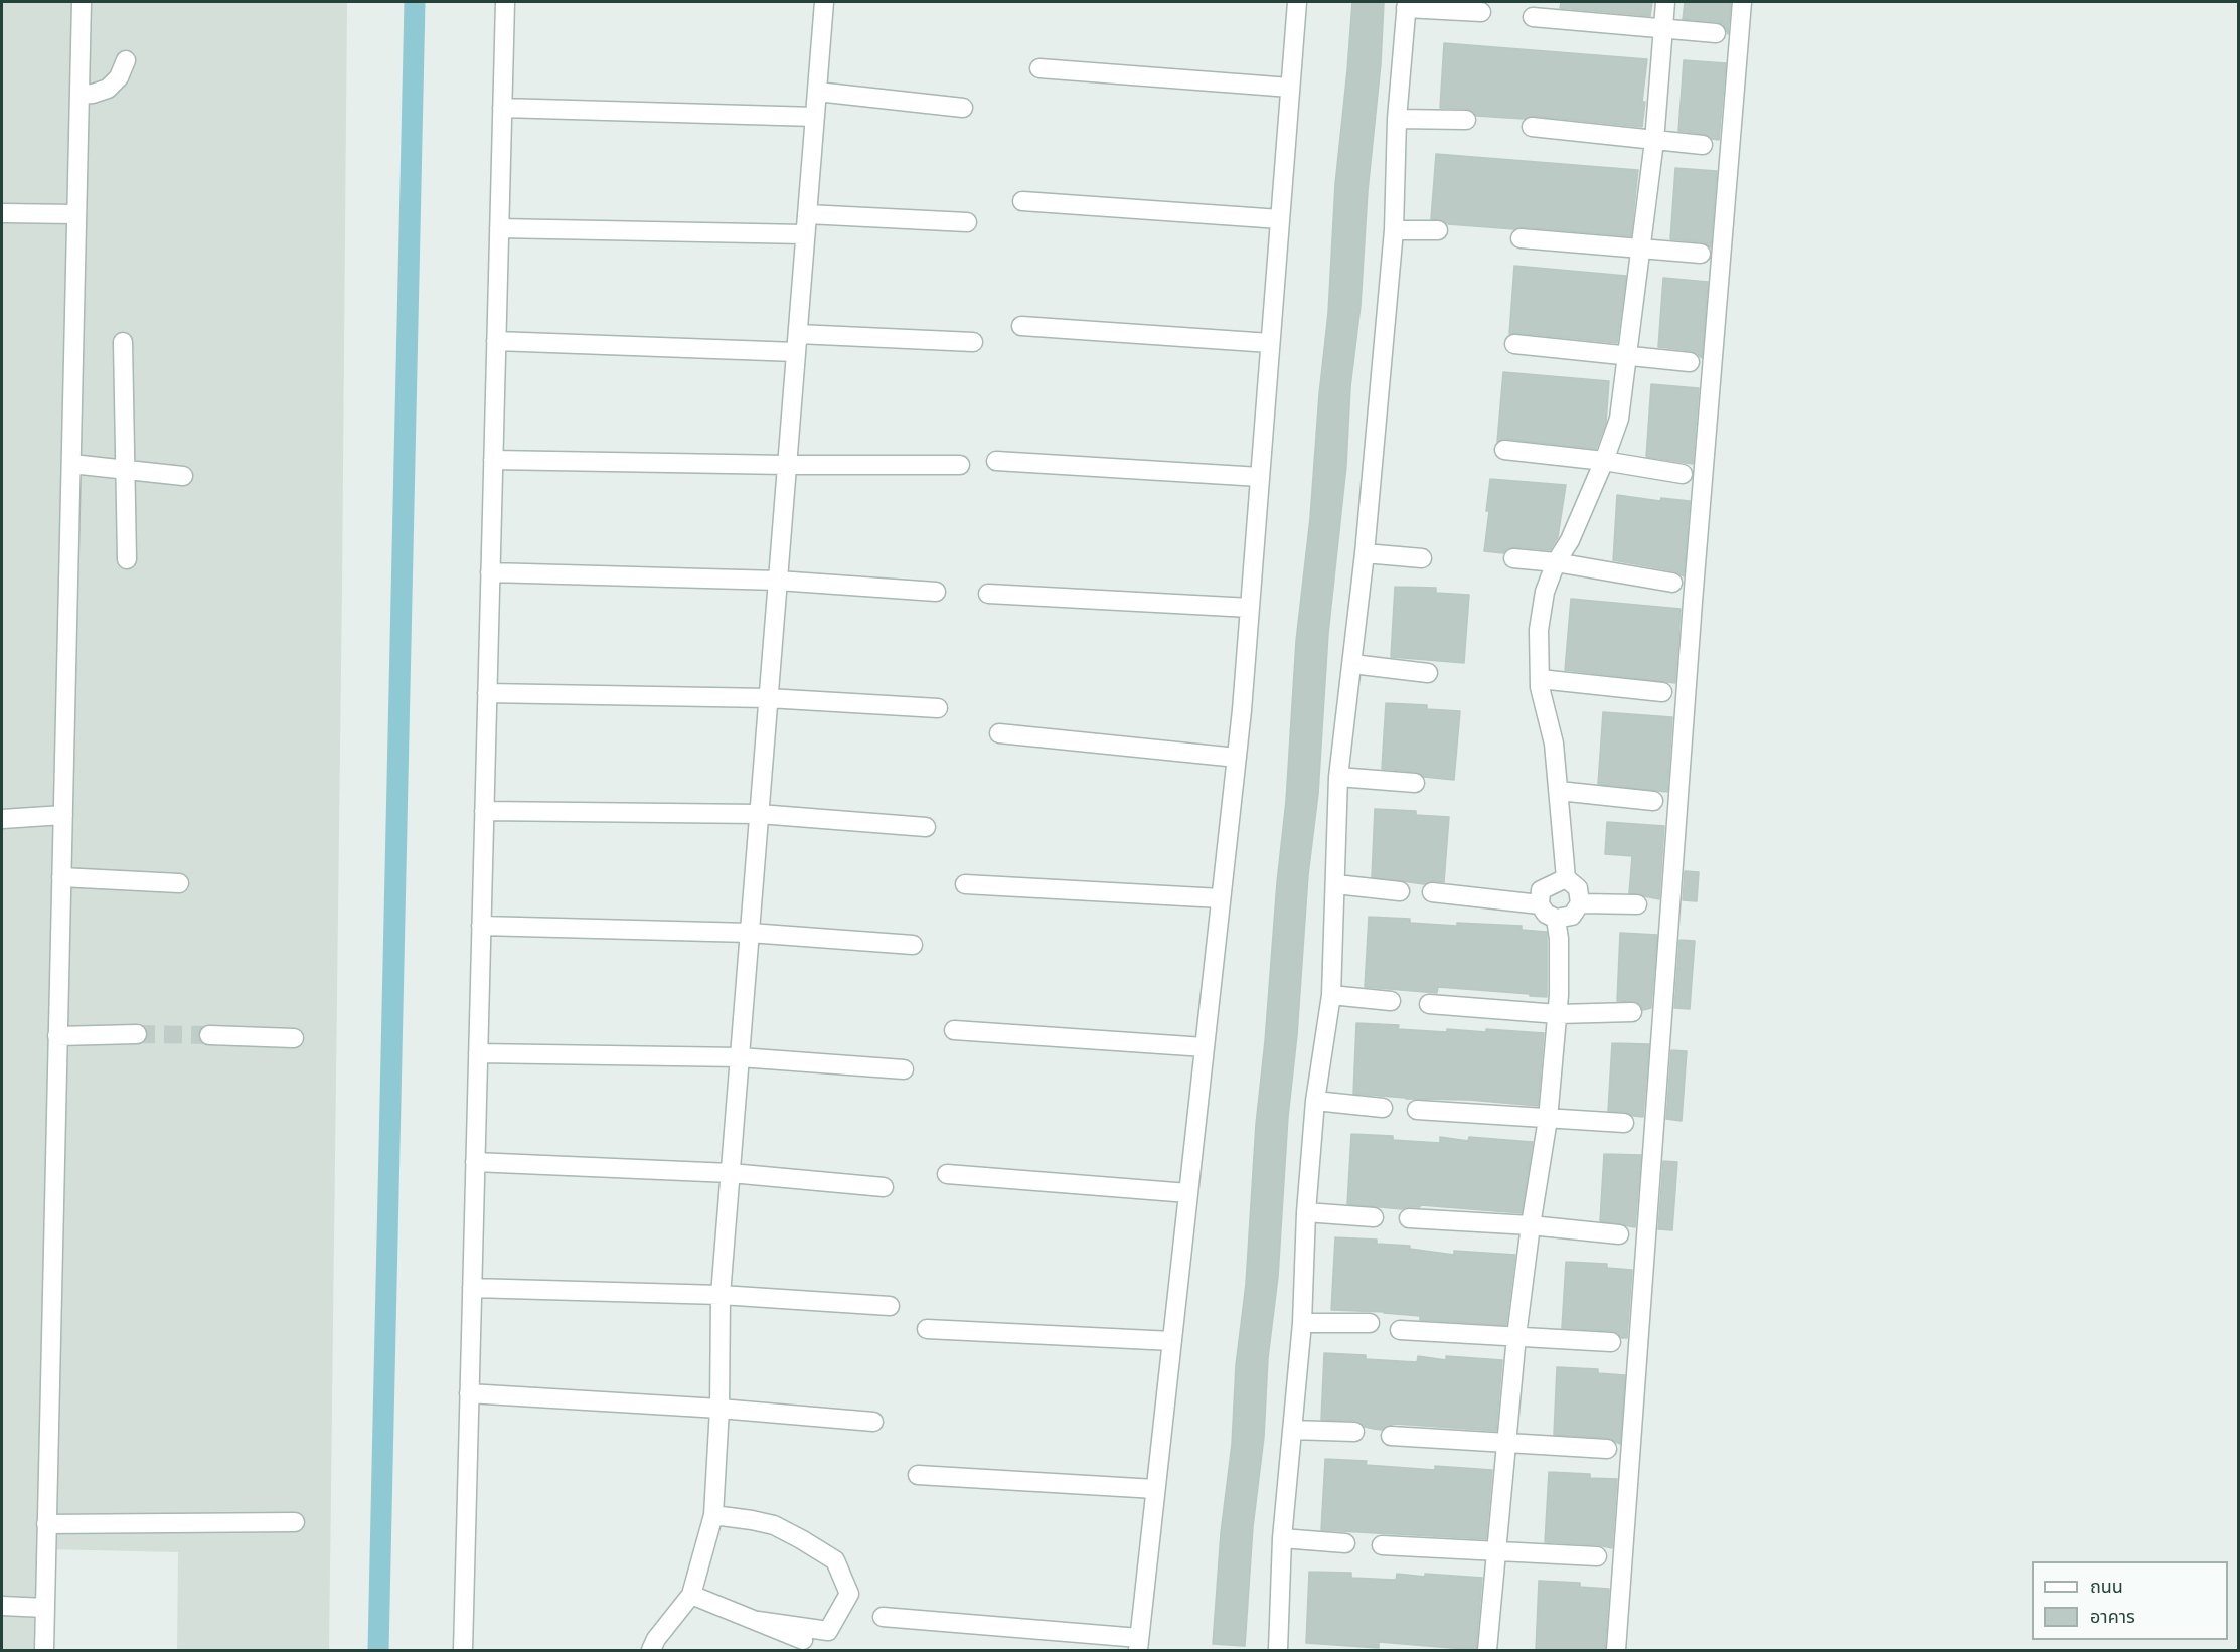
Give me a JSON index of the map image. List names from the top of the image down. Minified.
{"legend":["ถนน","อาคาร"]}
